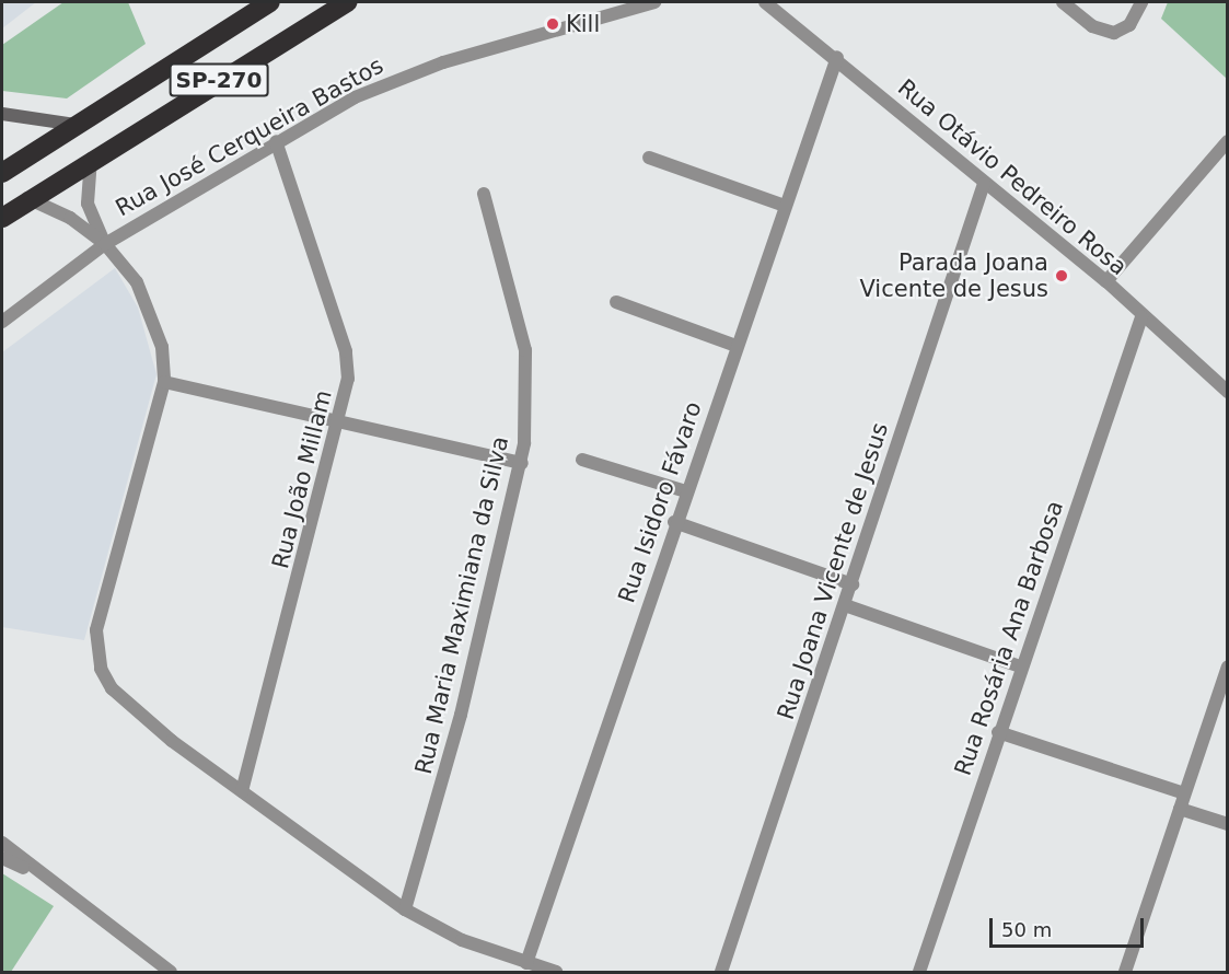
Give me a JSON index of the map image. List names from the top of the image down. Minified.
{"streets":{"highway":["SP-270"],"street":["Rua José Cerqueira Bastos","Rua Otávio Pedreiro Rosa","Rua João Millam","Rua Isidoro Fávaro","Rua Joana Vicente de Jesus","Rua Maria Maximiana da Silva","Rua Rosária Ana Barbosa"]},"crossings":[["Rua José Cerqueira Bastos","Rua João Millam"],["Rua Otávio Pedreiro Rosa","Rua Isidoro Fávaro"],["Rua Otávio Pedreiro Rosa","Rua Joana Vicente de Jesus"],["Rua Otávio Pedreiro Rosa","Rua Rosária Ana Barbosa"]],"places":["Kill","Parada Joana Vicente de Jesus"],"scale_bar":"50 m"}
